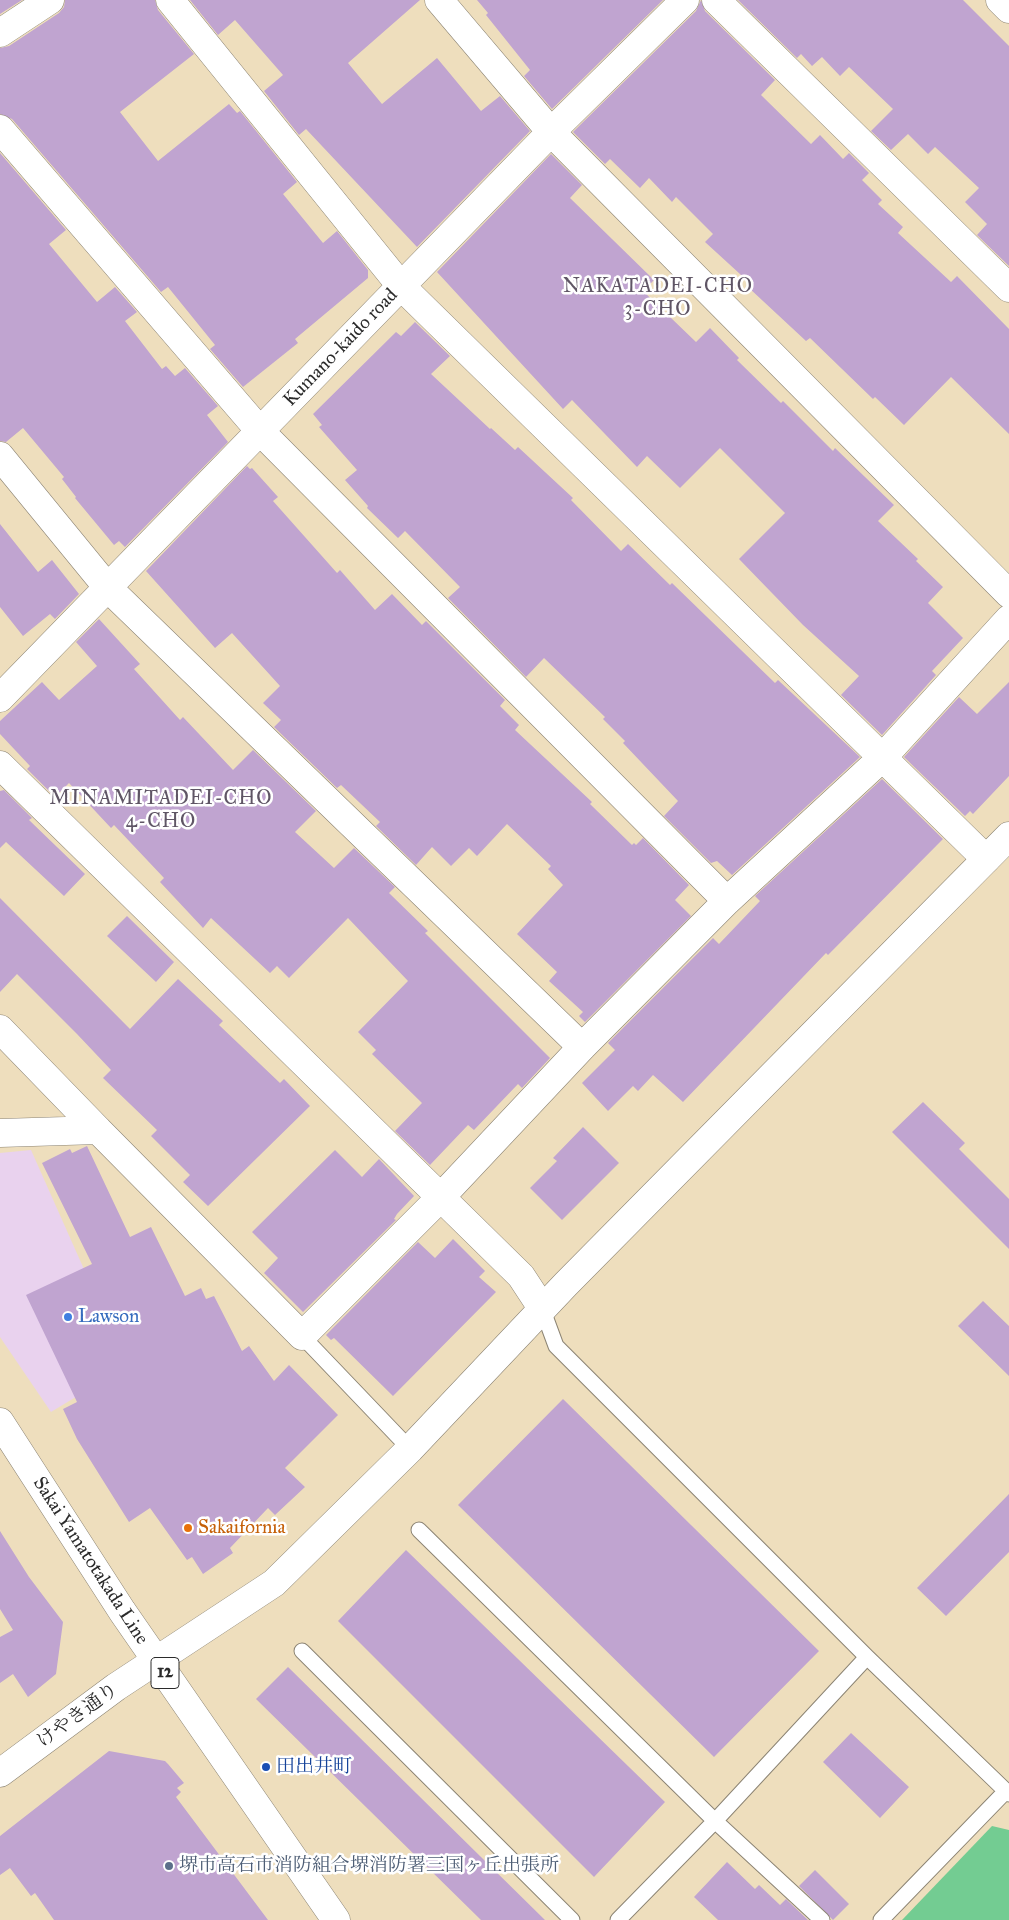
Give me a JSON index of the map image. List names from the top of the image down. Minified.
{"streets":{"street":["Kumano-kaido road","Sakai Yamatotakada Line","12","けやき通り"]},"crossings":[["Sakai Yamatotakada Line","けやき通り"]],"districts":["NAKATADEI-CHO 3-CHO","MINAMITADEI-CHO 4-CHO"],"places":["Lawson","Sakaifornia","田出井町","堺市高石市消防組合堺消防署三国ヶ丘出張所"]}
